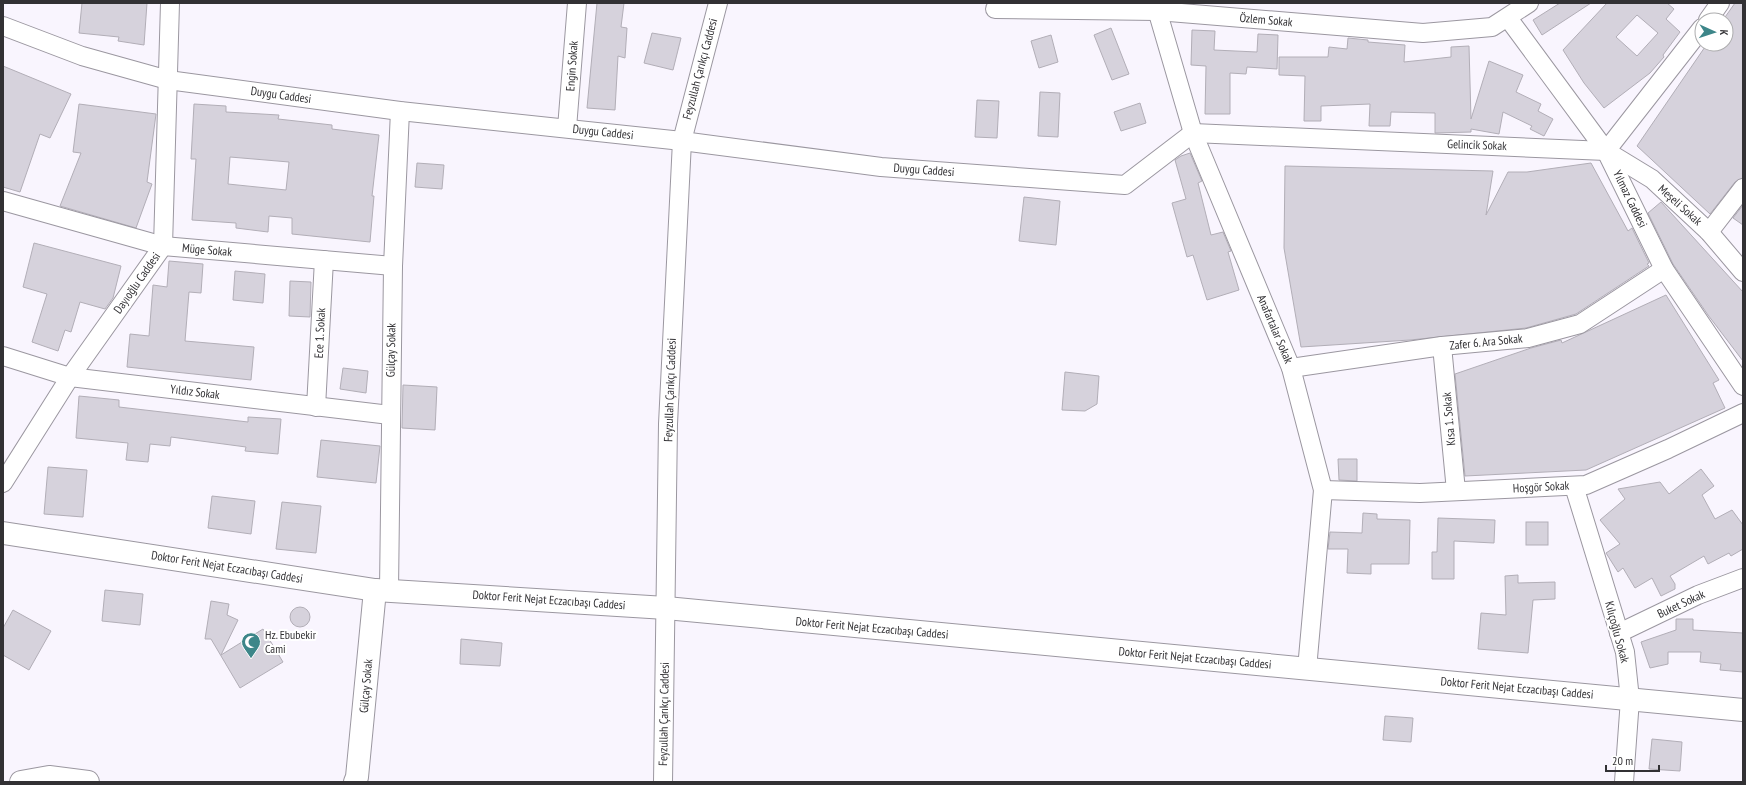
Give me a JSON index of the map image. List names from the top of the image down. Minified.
{"streets":{"main road":["Gülçay Sokak","Doktor Ferit Nejat Eczacıbaşı Caddesi"],"street":["Özlem Sokak","Engin Sokak","Feyzullah Çarıkçı Caddesi","Duygu Caddesi","Gelincik Sokak","Yılmaz Caddesi","Meşeli Sokak","Müge Sokak","Dayıoğlu Caddesi","Anafartalar Sokak","Ece 1. Sokak","Zafer 6. Ara Sokak","Yıldız Sokak","Kısa 1. Sokak","Hoşgör Sokak","Buket Sokak","Kılıçoğlu Sokak"]},"crossings":[["Özlem Sokak","Yılmaz Caddesi"],["Özlem Sokak","Anafartalar Sokak"],["Engin Sokak","Duygu Caddesi"],["Feyzullah Çarıkçı Caddesi","Duygu Caddesi"],["Feyzullah Çarıkçı Caddesi","Doktor Ferit Nejat Eczacıbaşı Caddesi"],["Duygu Caddesi","Gelincik Sokak"],["Duygu Caddesi","Dayıoğlu Caddesi"],["Duygu Caddesi","Anafartalar Sokak"],["Duygu Caddesi","Gülçay Sokak"],["Gelincik Sokak","Yılmaz Caddesi"],["Gelincik Sokak","Meşeli Sokak"],["Gelincik Sokak","Anafartalar Sokak"],["Yılmaz Caddesi","Meşeli Sokak"],["Yılmaz Caddesi","Zafer 6. Ara Sokak"],["Müge Sokak","Dayıoğlu Caddesi"],["Müge Sokak","Ece 1. Sokak"],["Müge Sokak","Gülçay Sokak"],["Dayıoğlu Caddesi","Yıldız Sokak"],["Anafartalar Sokak","Zafer 6. Ara Sokak"],["Anafartalar Sokak","Hoşgör Sokak"],["Anafartalar Sokak","Doktor Ferit Nejat Eczacıbaşı Caddesi"],["Ece 1. Sokak","Yıldız Sokak"],["Zafer 6. Ara Sokak","Kısa 1. Sokak"],["Gülçay Sokak","Yıldız Sokak"],["Gülçay Sokak","Doktor Ferit Nejat Eczacıbaşı Caddesi"],["Kısa 1. Sokak","Hoşgör Sokak"],["Hoşgör Sokak","Kılıçoğlu Sokak"],["Doktor Ferit Nejat Eczacıbaşı Caddesi","Kılıçoğlu Sokak"],["Buket Sokak","Kılıçoğlu Sokak"]],"places":{"mosque":["Hz. Ebubekir Cami"]},"scale_bar":"20 m","north":"right"}
